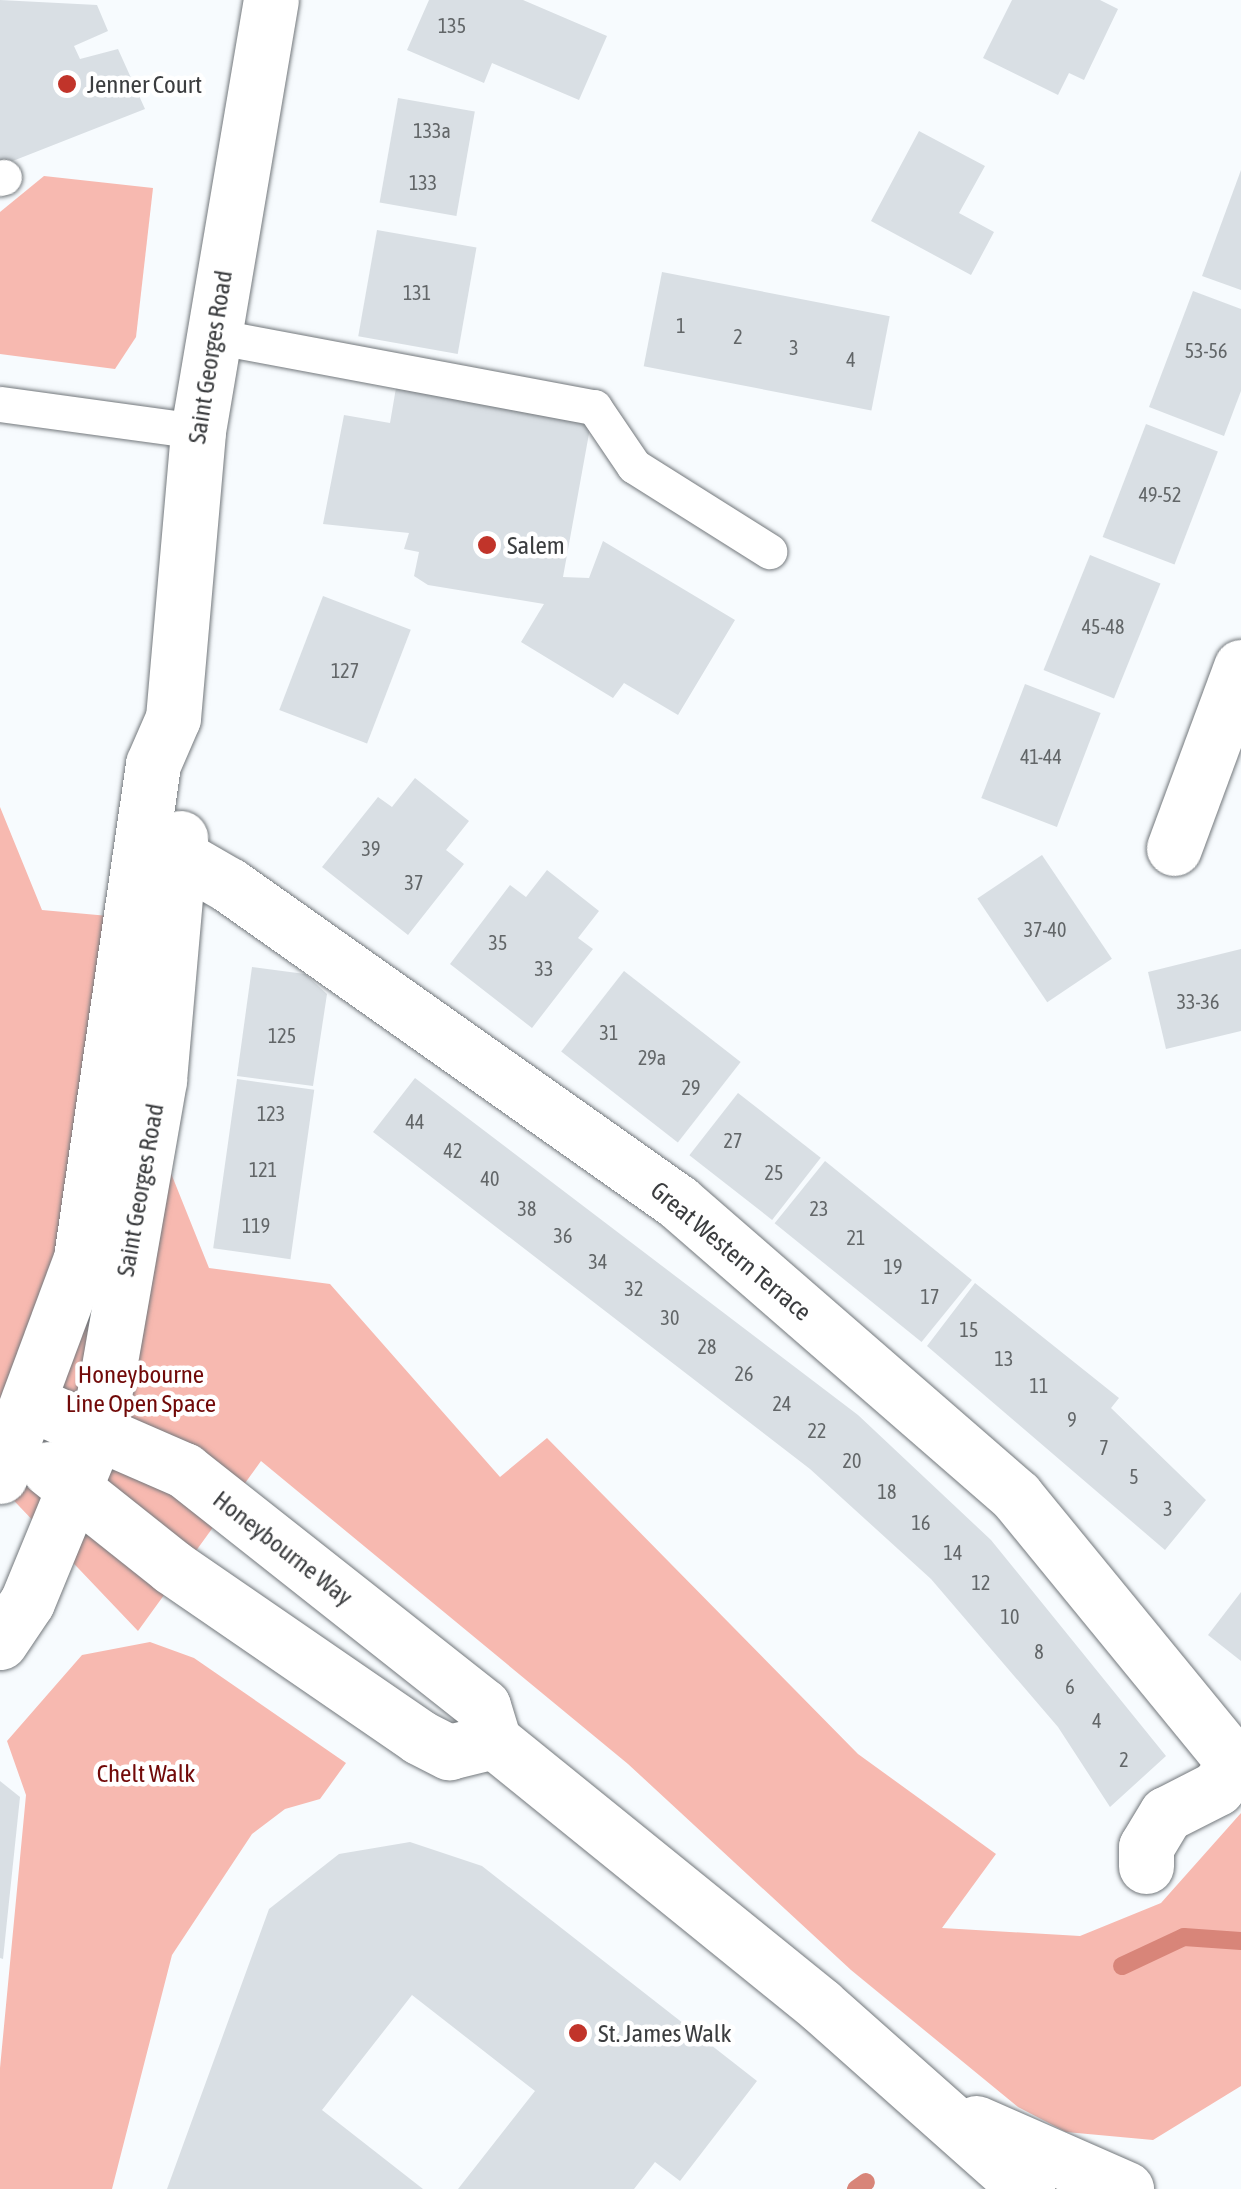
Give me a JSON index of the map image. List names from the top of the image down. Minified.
{"streets":{"street":["Saint Georges Road","Great Western Terrace","Honeybourne Way"]},"crossings":[["Saint Georges Road","Great Western Terrace"],["Saint Georges Road","Honeybourne Way"]],"parks":["Honeybourne Line Open Space","Chelt Walk"],"places":["Jenner Court","Salem","St. James Walk"],"house_numbers":["135","133a","133","131","1","2","3","53-56","4","49-52","45-48","127","41-44","39","37","37-40","35","33","33-36","31","125","29a","29","123","44","27","42","121","25","40","38","23","119","36","21","34","19","32","17","30","15","28","13","26","11","24","9","22","7","20","5","18","3","16","14","12","10","8","6","4","2"]}
